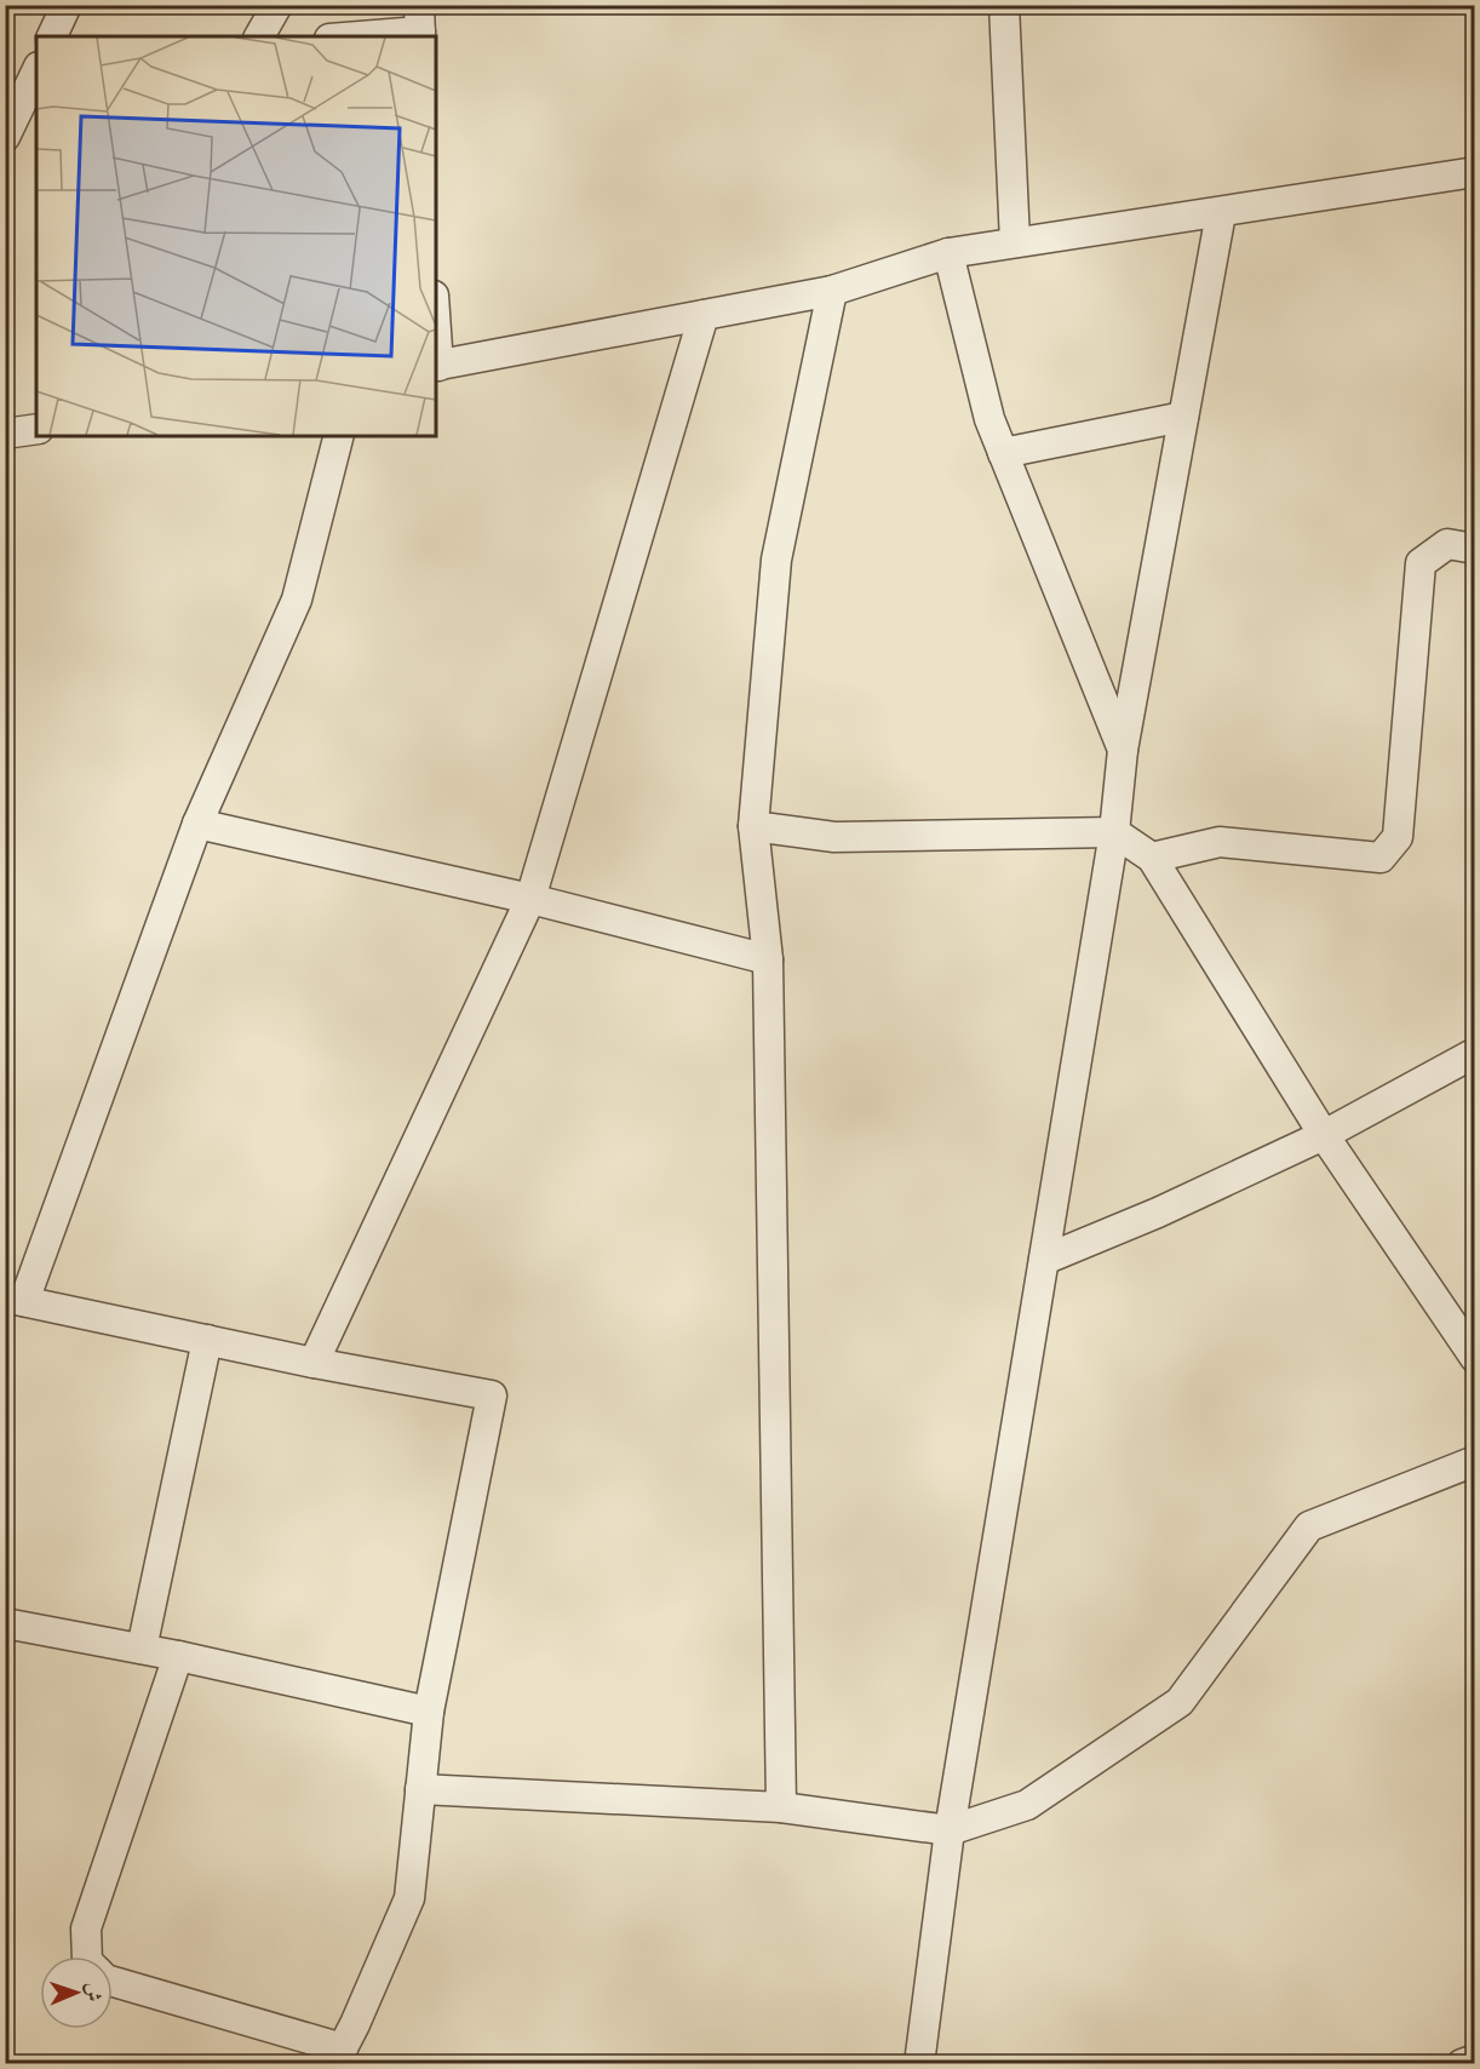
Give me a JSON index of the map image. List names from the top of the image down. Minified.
{"north":"right"}
